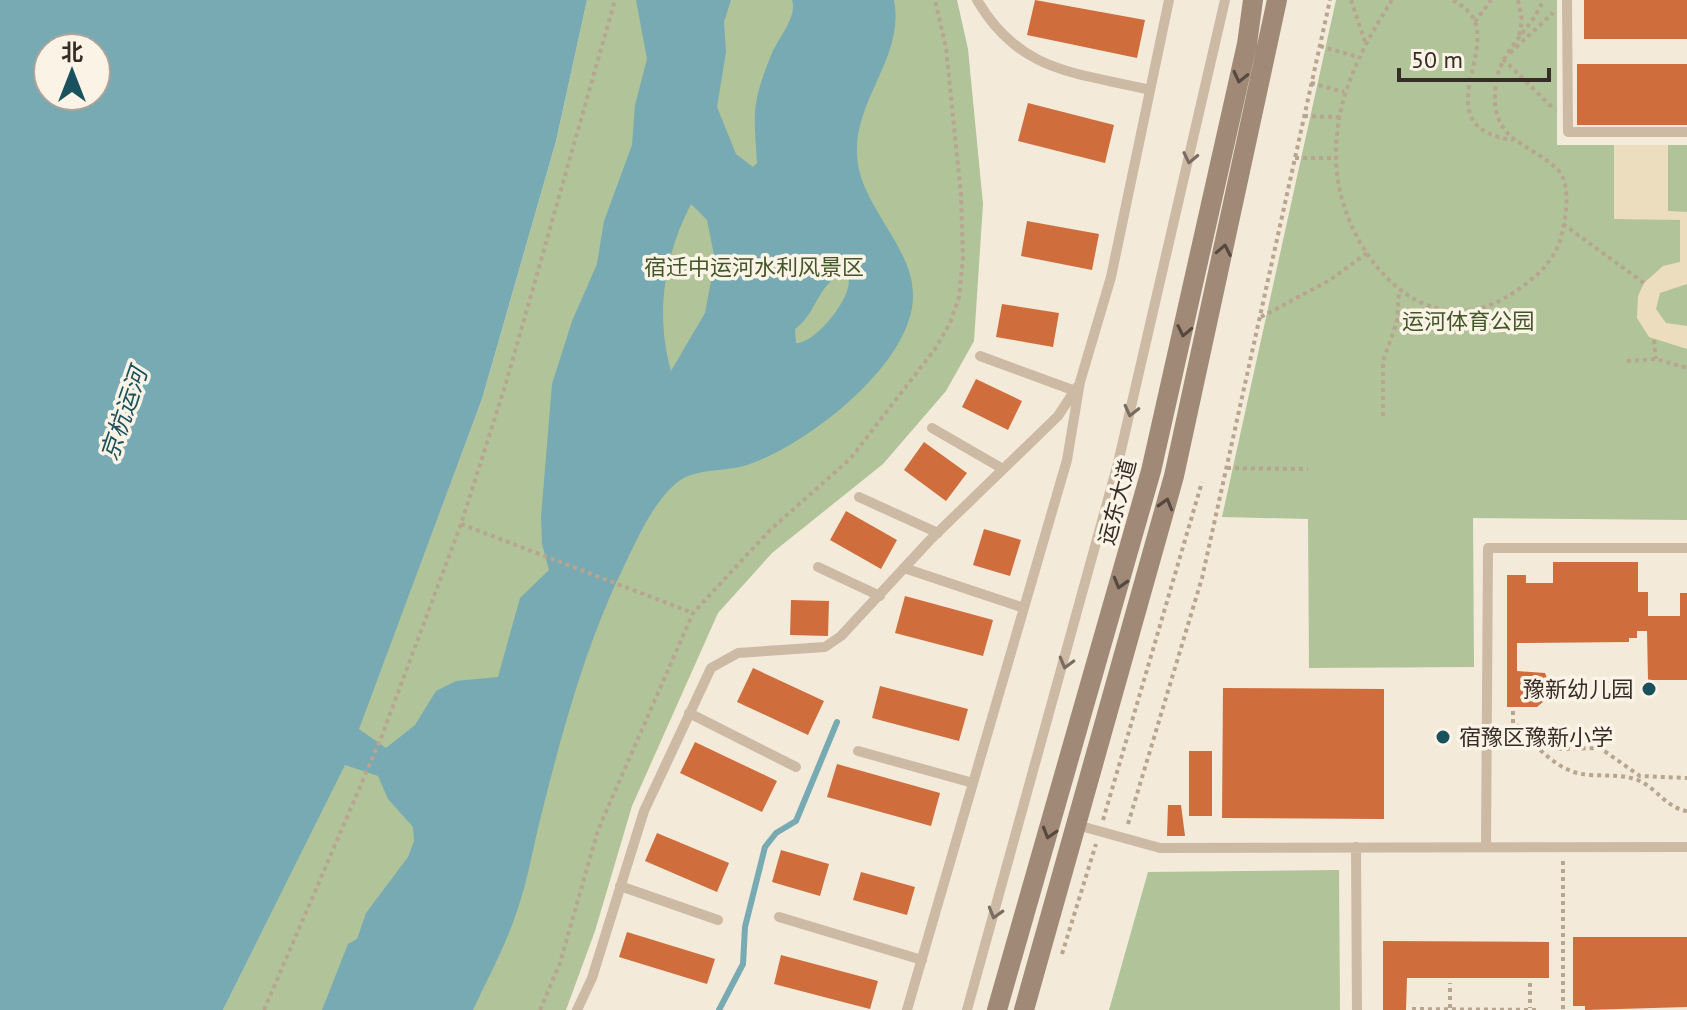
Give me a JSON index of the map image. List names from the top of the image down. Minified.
{"streets":{"main road":["运东大道"]},"water":["京杭运河"],"parks":["宿迁中运河水利风景区","运河体育公园"],"places":["豫新幼儿园","宿豫区豫新小学"],"scale_bar":"50 m","north":"top"}
